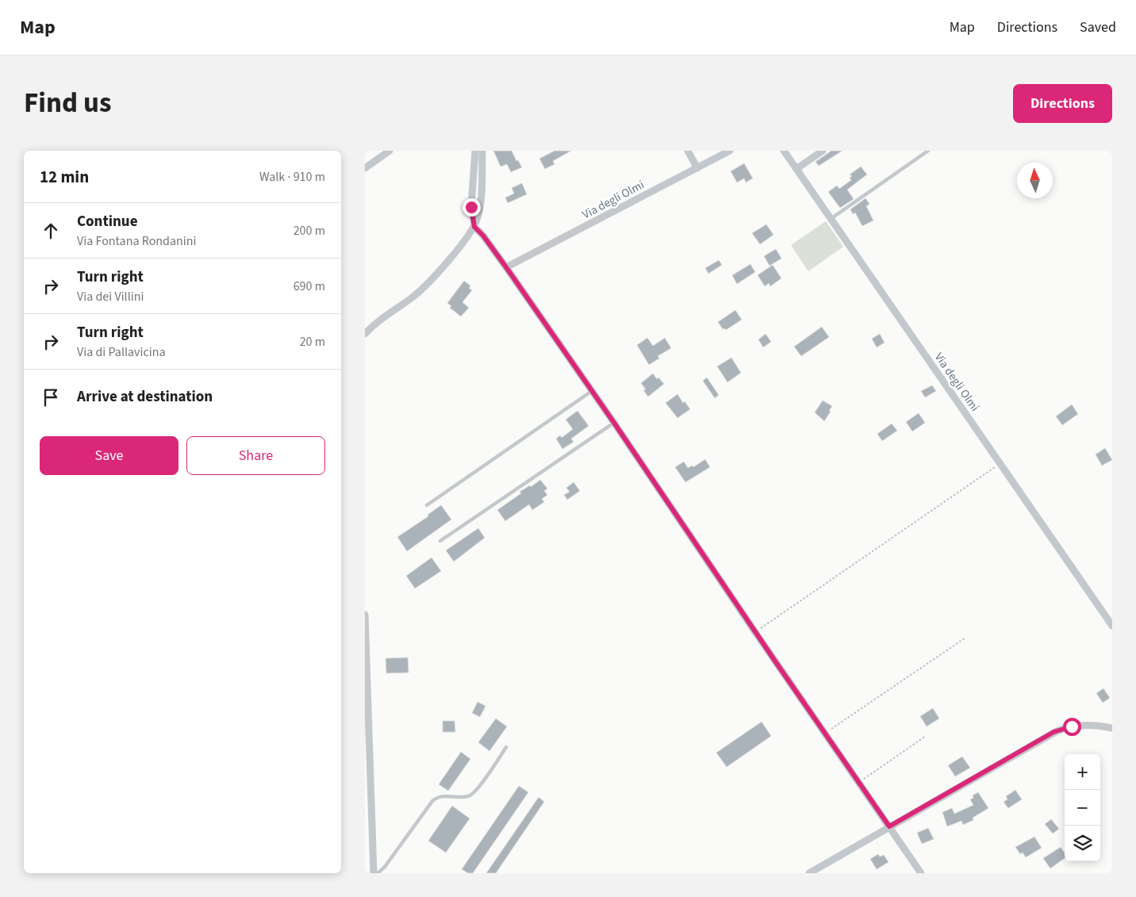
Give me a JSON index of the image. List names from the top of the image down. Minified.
{"streets":{"street":["Via degli Olmi"]},"north":"top","page":{"header":"Map","nav":["Map","Directions","Saved"],"title":"Find us","buttons":["Directions",["Save","Share"]],"heading":["12 min","Walk · 910 m"],"list":[["Continue","Via Fontana Rondanini","200 m"],["Turn right","Via dei Villini","690 m"],["Turn right","Via di Pallavicina","20 m"],"Arrive at destination"],"map_buttons":["+","−"]}}
